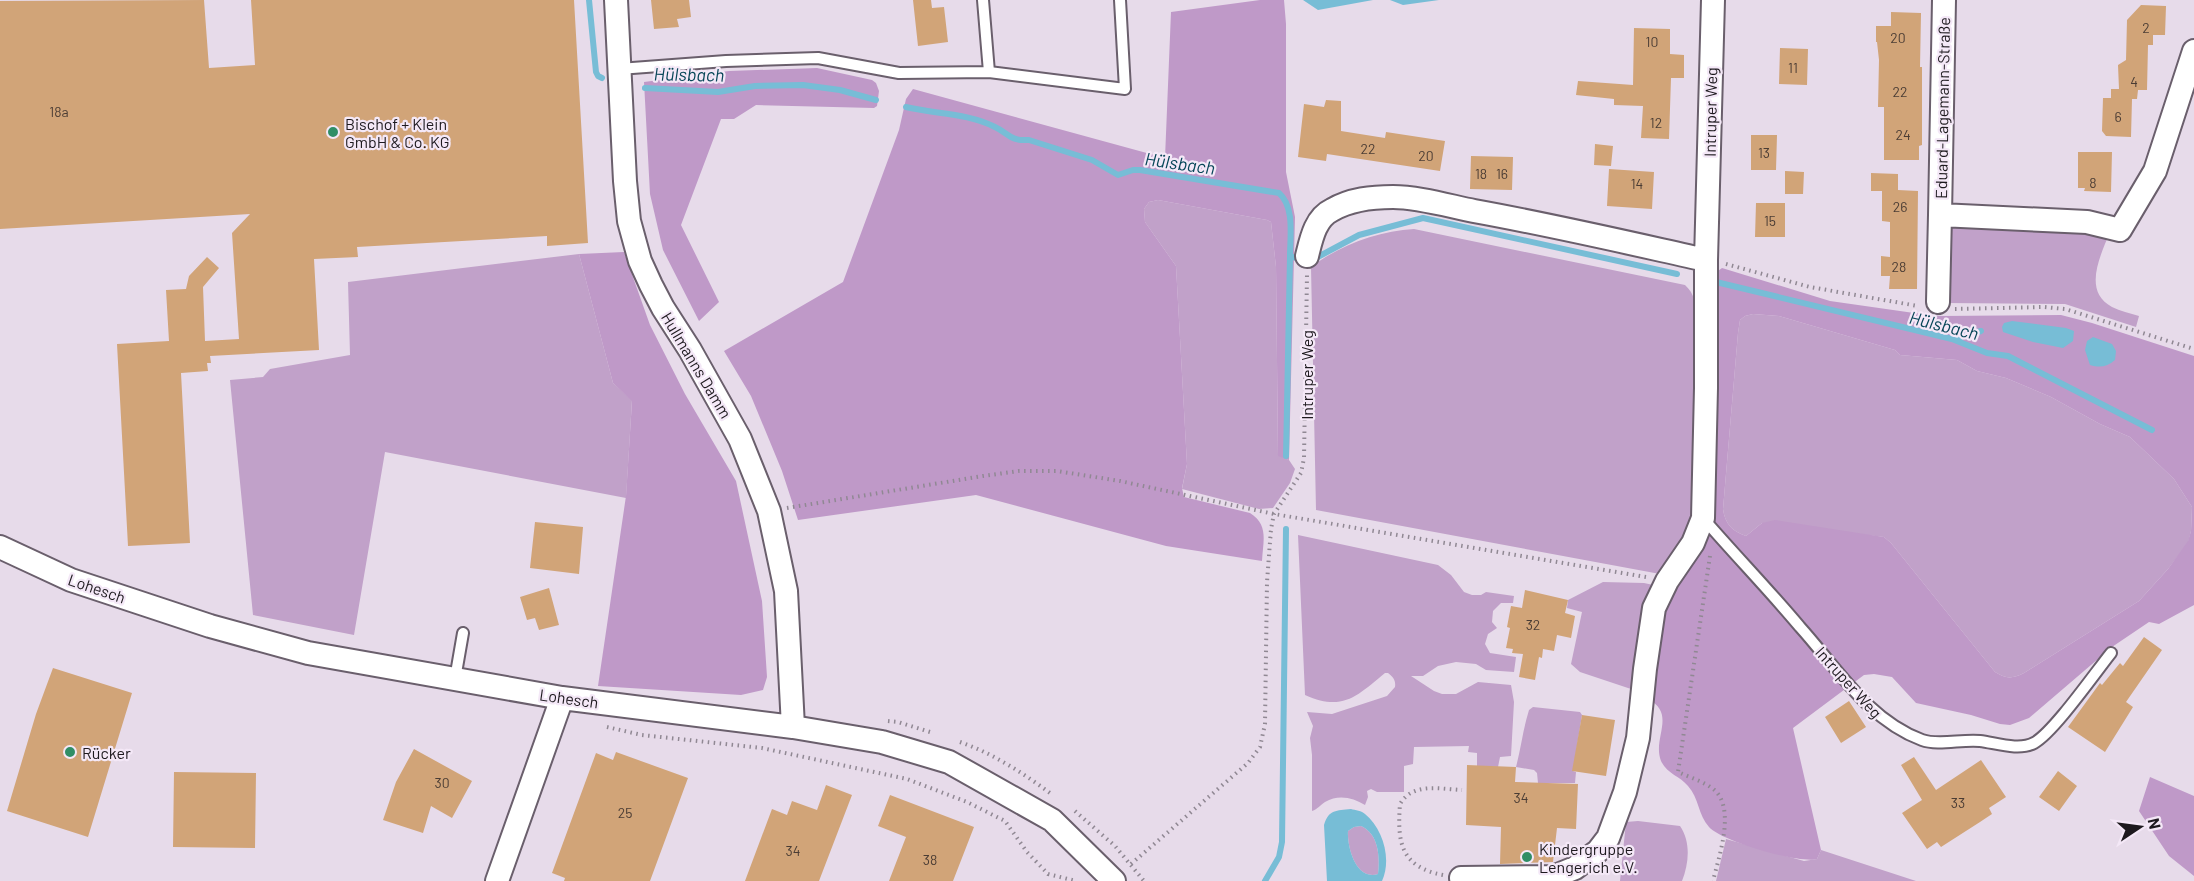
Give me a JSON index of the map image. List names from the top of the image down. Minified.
{"streets":{"street":["Eduard-Lagemann-Straße","Intruper Weg","Hullmanns Damm","Lohesch"]},"crossings":[["Hullmanns Damm","Lohesch"]],"water":["Hülsbach"],"places":["Bischof + Klein GmbH & Co. KG","Rücker","Kindergruppe Lengerich e.V."],"house_numbers":["2","20","10","11","4","22","18a","6","12","24","22","13","20","18","16","8","14","26","15","28","32","30","34","33","25","34","38"],"north":"right"}
